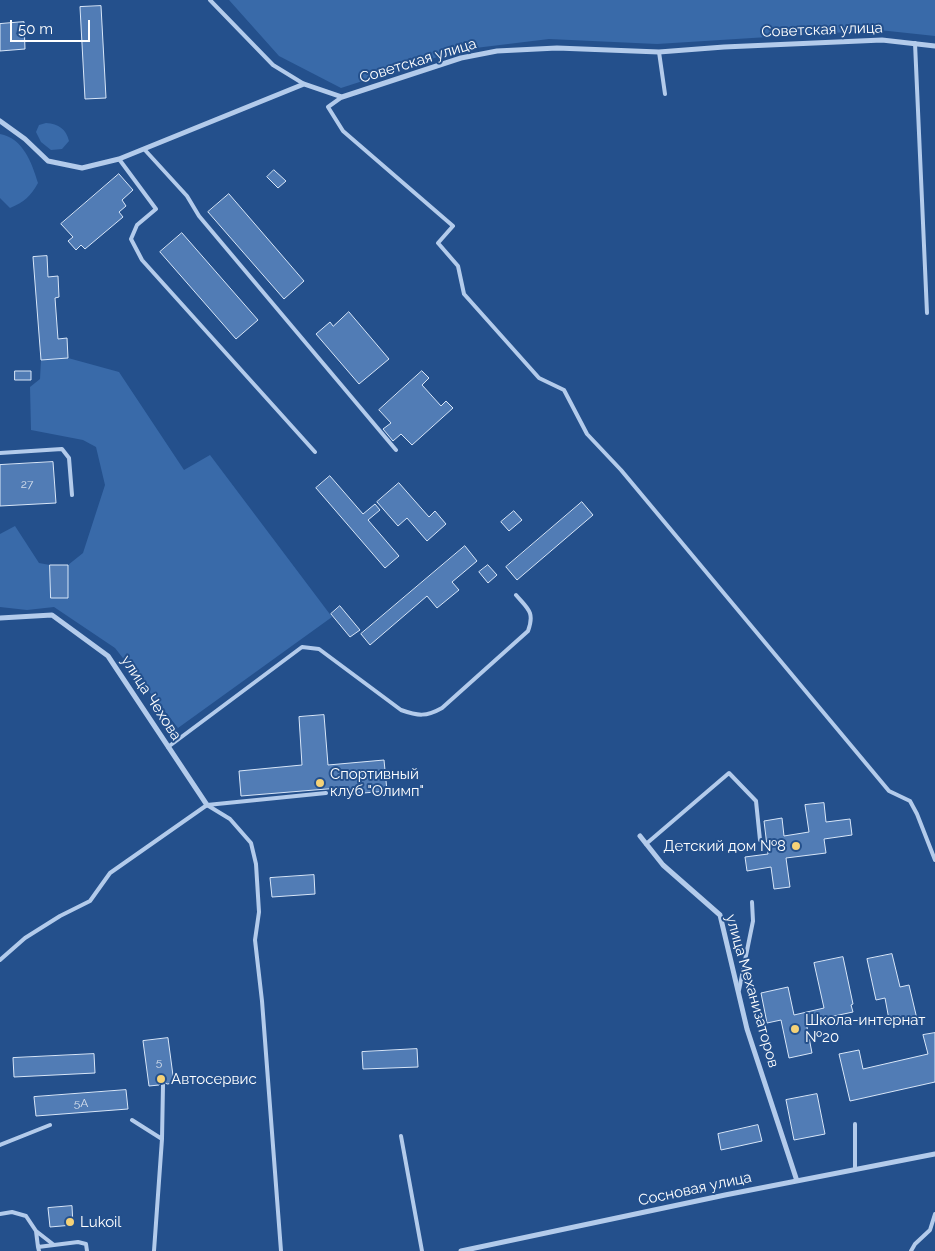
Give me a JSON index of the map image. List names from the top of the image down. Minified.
{"streets":{"street":["Советская улица","улица Чехова","улица Механизаторов","Сосновая улица"]},"crossings":[["улица Механизаторов","Сосновая улица"]],"places":["Спортивный клуб \"Олимп\"","Детский дом №8","Школа-интернат №20","Автосервис","Lukoil"],"house_numbers":["27","5","5А"],"scale_bar":"50 m"}
